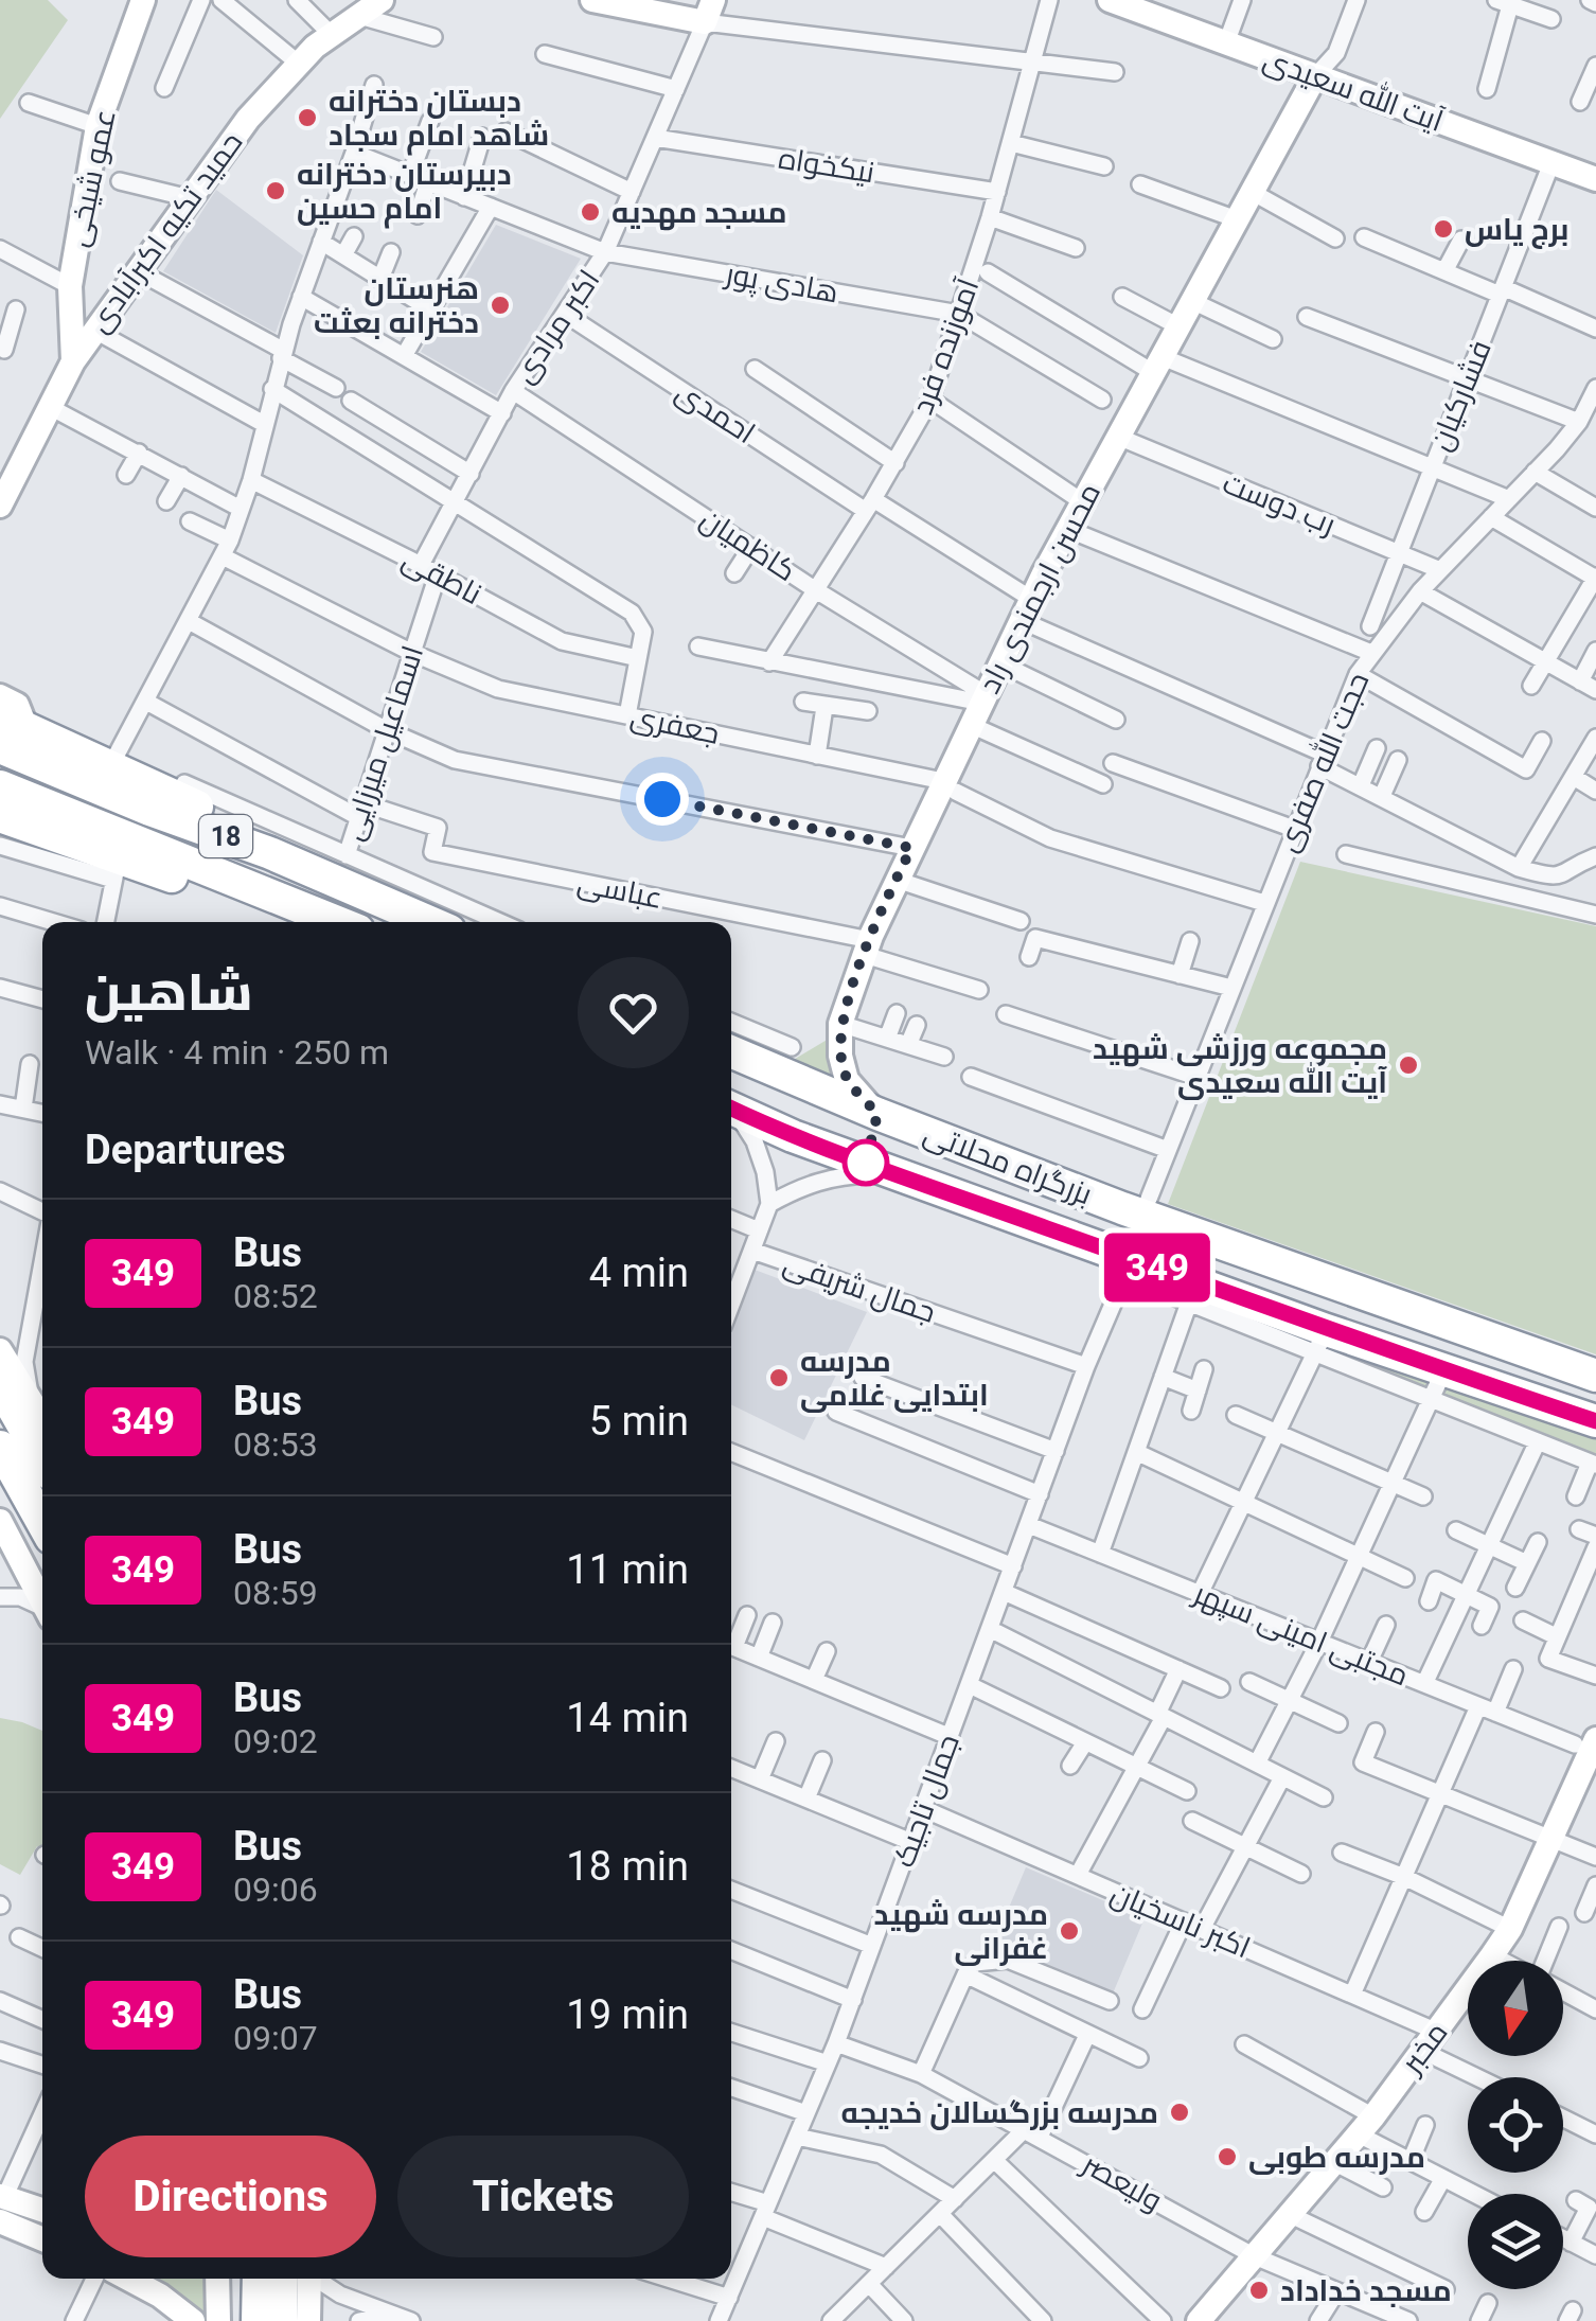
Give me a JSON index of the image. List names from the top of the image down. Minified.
{"streets":{"highway":["18","بزرگراه محلاتی"],"main road":["آیت الله سعیدی","عمو شیخی","حمید تکیه اکبرآبادی","محسن ارجمندی راد","مخبر"],"street":["نیکخواه","هادی پور","اکبر مرادی","آموزنده فرد","فشارکیان","احمدی","رب دوست","کاظمیان","ناطقی","جعفری","اسماعیل میرزایی","حجت الله صفری","عباسی","جمال شریفی","مجتبی امینی سپهر","جمال تاجیک","اکبر ناسخیان","ولیعصر"]},"crossings":[["آیت الله سعیدی","فشارکیان"],["آیت الله سعیدی","محسن ارجمندی راد"],["نیکخواه","اکبر مرادی"],["نیکخواه","آموزنده فرد"],["عمو شیخی","حمید تکیه اکبرآبادی"],["هادی پور","اکبر مرادی"],["هادی پور","آموزنده فرد"],["اکبر مرادی","احمدی"],["اکبر مرادی","کاظمیان"],["اکبر مرادی","ناطقی"],["آموزنده فرد","احمدی"],["آموزنده فرد","کاظمیان"],["فشارکیان","رب دوست"],["احمدی","محسن ارجمندی راد"],["احمدی","حجت الله صفری"],["رب دوست","محسن ارجمندی راد"],["رب دوست","حجت الله صفری"],["کاظمیان","محسن ارجمندی راد"],["ناطقی","اسماعیل میرزایی"],["محسن ارجمندی راد","جعفری"],["محسن ارجمندی راد","عباسی"],["محسن ارجمندی راد","بزرگراه محلاتی"],["جعفری","اسماعیل میرزایی"],["جعفری","حجت الله صفری"],["اسماعیل میرزایی","عباسی"],["جمال شریفی","جمال تاجیک"],["مجتبی امینی سپهر","جمال تاجیک"],["مجتبی امینی سپهر","مخبر"],["جمال تاجیک","اکبر ناسخیان"],["جمال تاجیک","ولیعصر"],["اکبر ناسخیان","مخبر"],["مخبر","ولیعصر"]],"places":["دبستان دخترانه شاهد امام سجاد","دبیرستان دخترانه امام حسین","مسجد مهدیه","برج یاس","هنرستان دخترانه بعثت","مجموعه ورزشی شهید آیت‌ الله سعیدی","مدرسه ابتدایی غلامی","مدرسه شهید غفرانی","مدرسه بزرگسالان خدیجه","مدرسه طوبی","مسجد خداداد"],"lines":["bus line 349"],"north":"bottom","page":{"on_map":"349","heading":[["شاهین","Walk · 4 min · 250 m"],"Departures"],"list":[{"mark":"349","name":"Bus","note":"08:52","value":"4 min"},{"mark":"349","name":"Bus","note":"08:53","value":"5 min"},{"mark":"349","name":"Bus","note":"08:59","value":"11 min"},{"mark":"349","name":"Bus","note":"09:02","value":"14 min"},{"mark":"349","name":"Bus","note":"09:06","value":"18 min"},{"mark":"349","name":"Bus","note":"09:07","value":"19 min"}],"buttons":["Directions","Tickets"]}}
